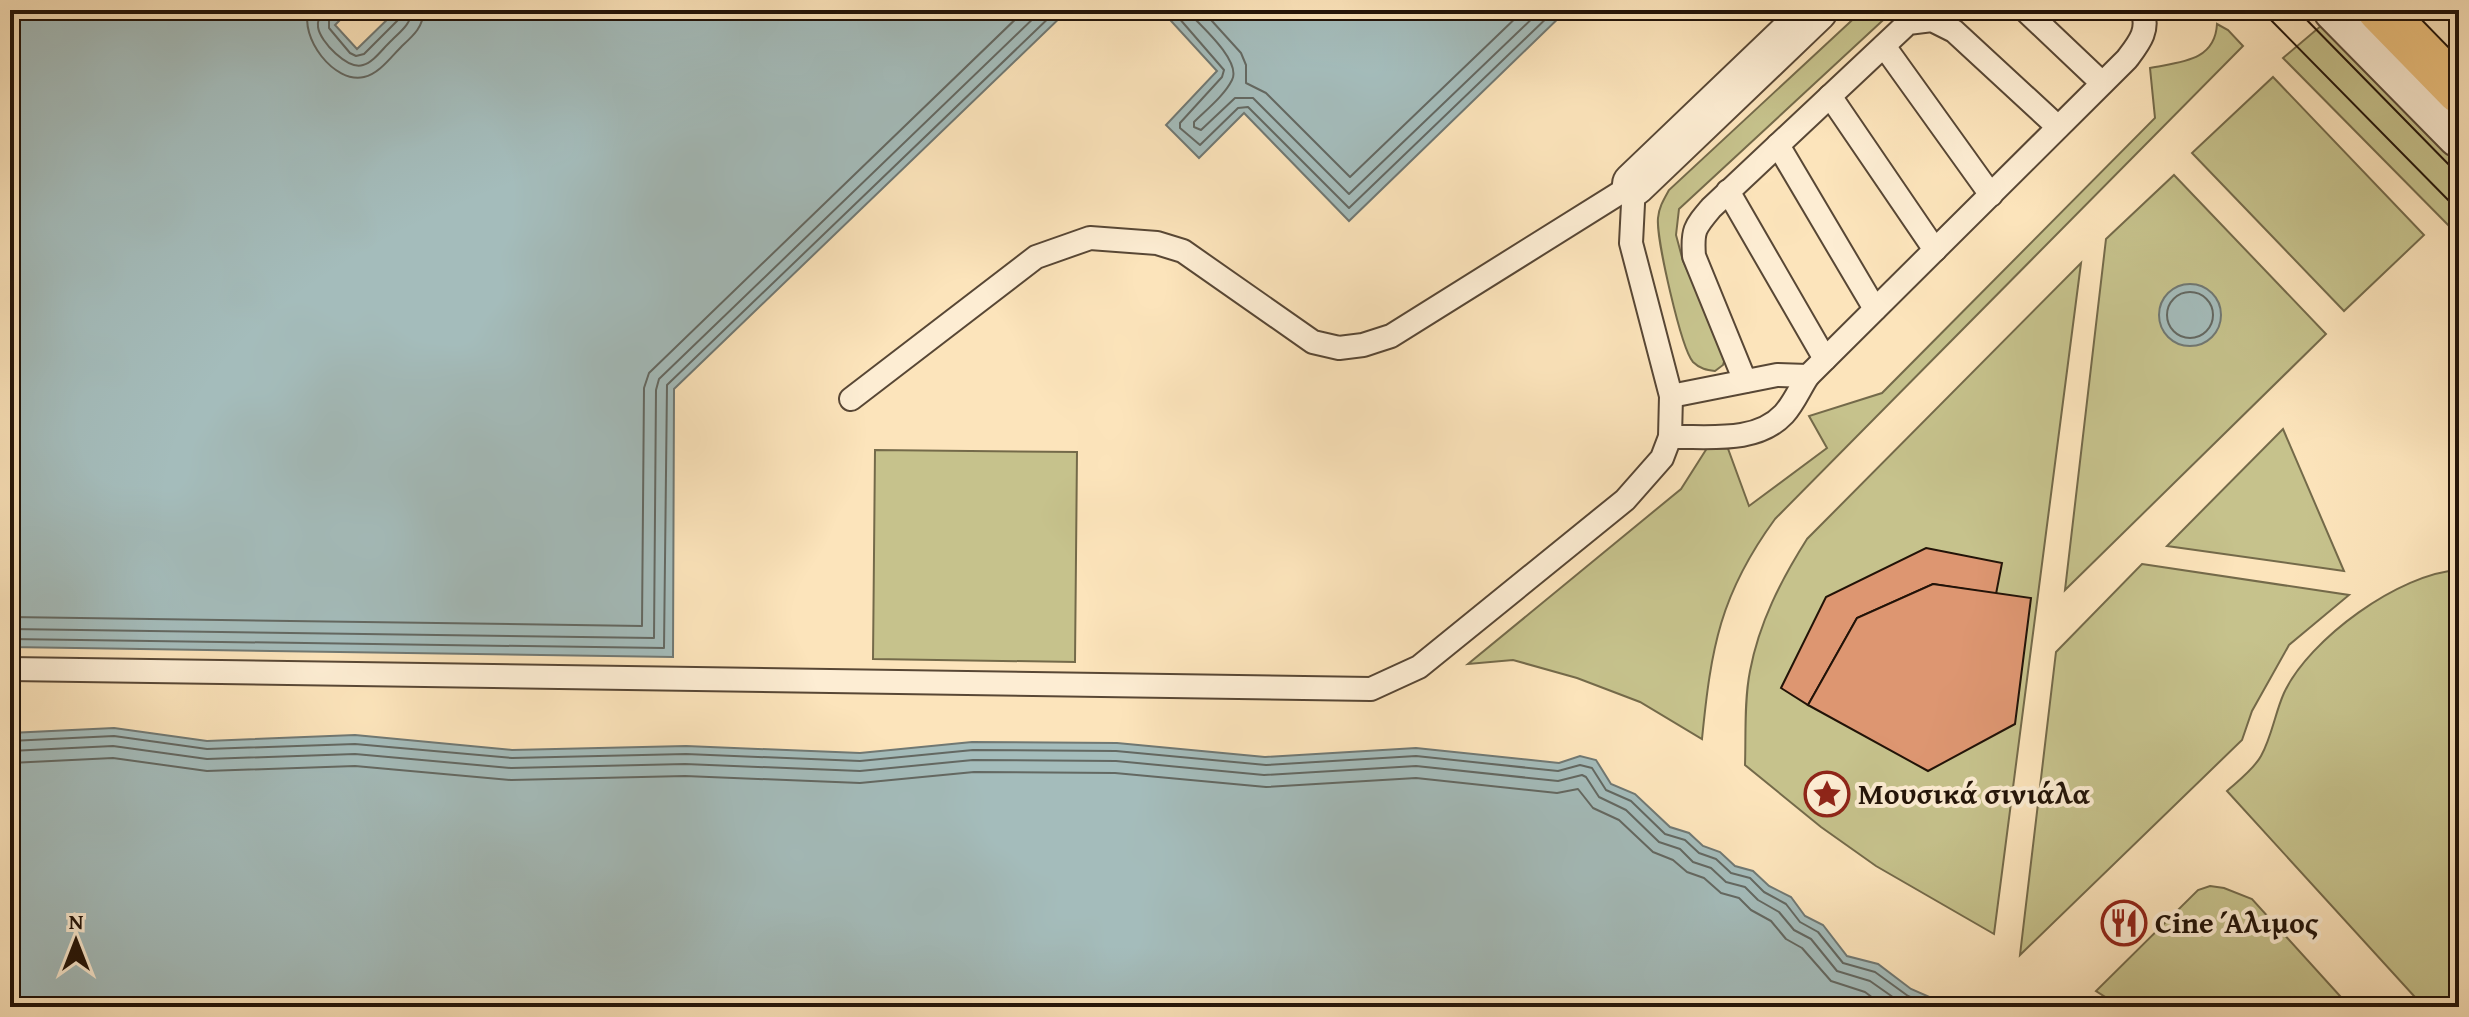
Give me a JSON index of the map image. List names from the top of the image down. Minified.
{"places":{"place":["Μουσικά σινιάλα"],"restaurant":["Cine Άλιμος"]},"north":"top"}
